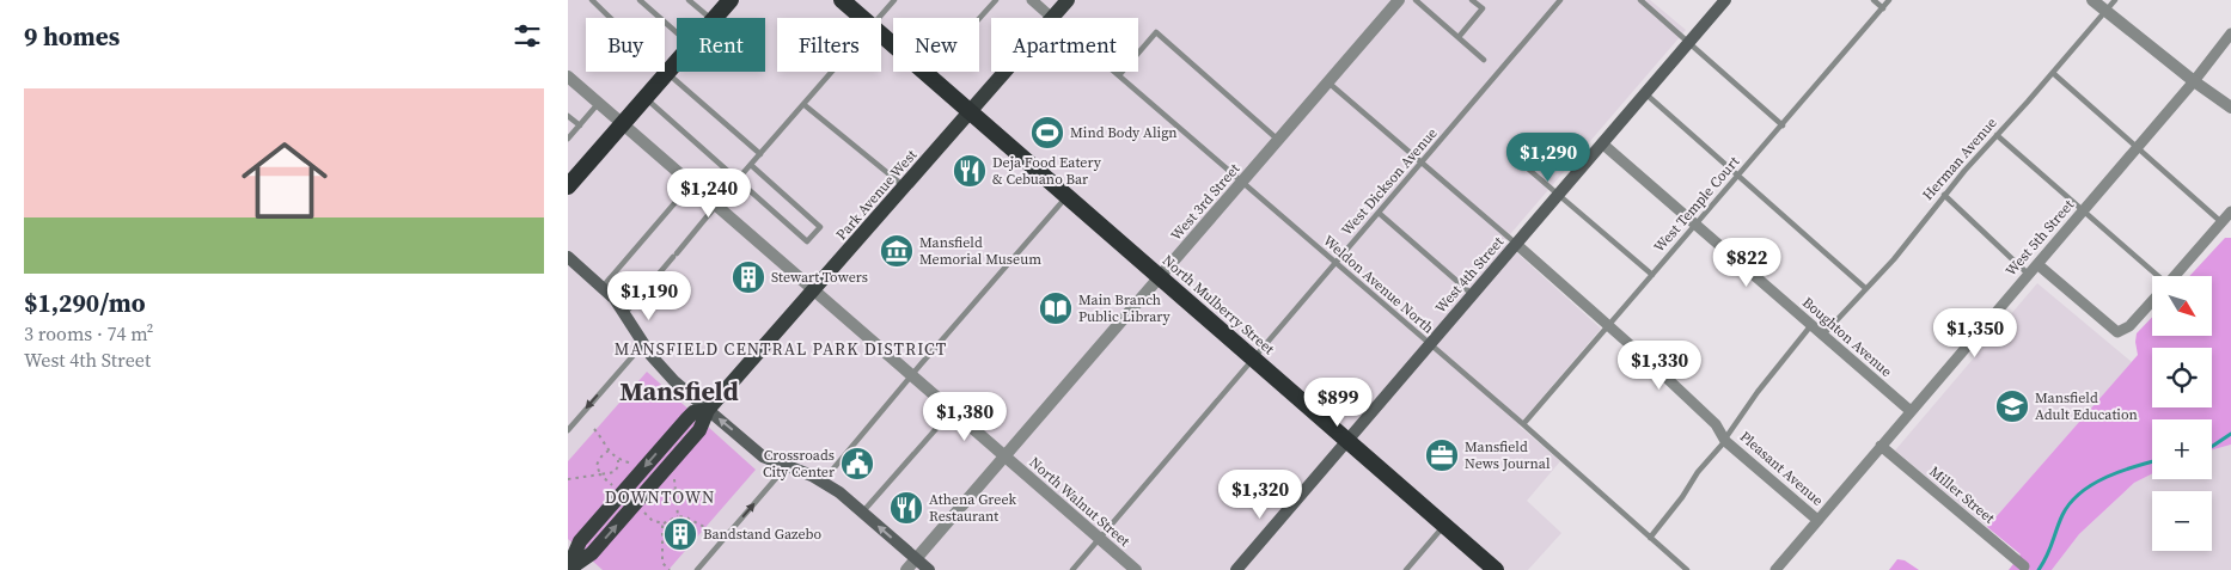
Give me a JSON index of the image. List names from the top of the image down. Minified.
{"streets":{"highway":["North Mulberry Street"],"main road":["Park Avenue West","West 4th Street"],"street":["West 3rd Street","West 5th Street","Boughton Avenue","Pleasant Avenue","Miller Street","North Walnut Street"],"lane":["Herman Avenue","West Dickson Avenue","West Temple Court","Weldon Avenue North"]},"crossings":[["Herman Avenue","Boughton Avenue"],["West Dickson Avenue","Weldon Avenue North"],["West Dickson Avenue","North Mulberry Street"],["West Dickson Avenue","North Walnut Street"],["Park Avenue West","North Mulberry Street"],["Park Avenue West","North Walnut Street"],["West 3rd Street","Weldon Avenue North"],["West 3rd Street","North Mulberry Street"],["West 3rd Street","North Walnut Street"],["West Temple Court","Weldon Avenue North"],["West Temple Court","Boughton Avenue"],["West Temple Court","Pleasant Avenue"],["West 5th Street","Boughton Avenue"],["West 5th Street","Pleasant Avenue"],["West 5th Street","Miller Street"],["West 4th Street","Weldon Avenue North"],["West 4th Street","North Mulberry Street"],["West 4th Street","Boughton Avenue"],["West 4th Street","Pleasant Avenue"]],"districts":["MANSFIELD CENTRAL PARK DISTRICT","Mansfield","DOWNTOWN"],"places":{"sports":["Mind Body Align"],"restaurant":["Deja Food Eatery & Cebuano Bar","Athena Greek Restaurant"],"museum":["Mansfield Memorial Museum"],"building":["Stewart Towers","Bandstand Gazebo"],"library":["Main Branch Public Library"],"school or university":["Mansfield Adult Education"],"office":["Mansfield News Journal"],"public building":["Crossroads City Center"]},"north":"bottom right","page":{"heading":"9 homes","chip":["Buy","Rent","Filters","New","Apartment"],"list":[{"name":"$1,290/mo","note":"3 rooms · 74 m² · West 4th Street"}],"price":["$1,290","$1,240","$822","$1,190","$1,350","$1,330","$899","$1,380","$1,320"],"map_buttons":["+","−"]}}
